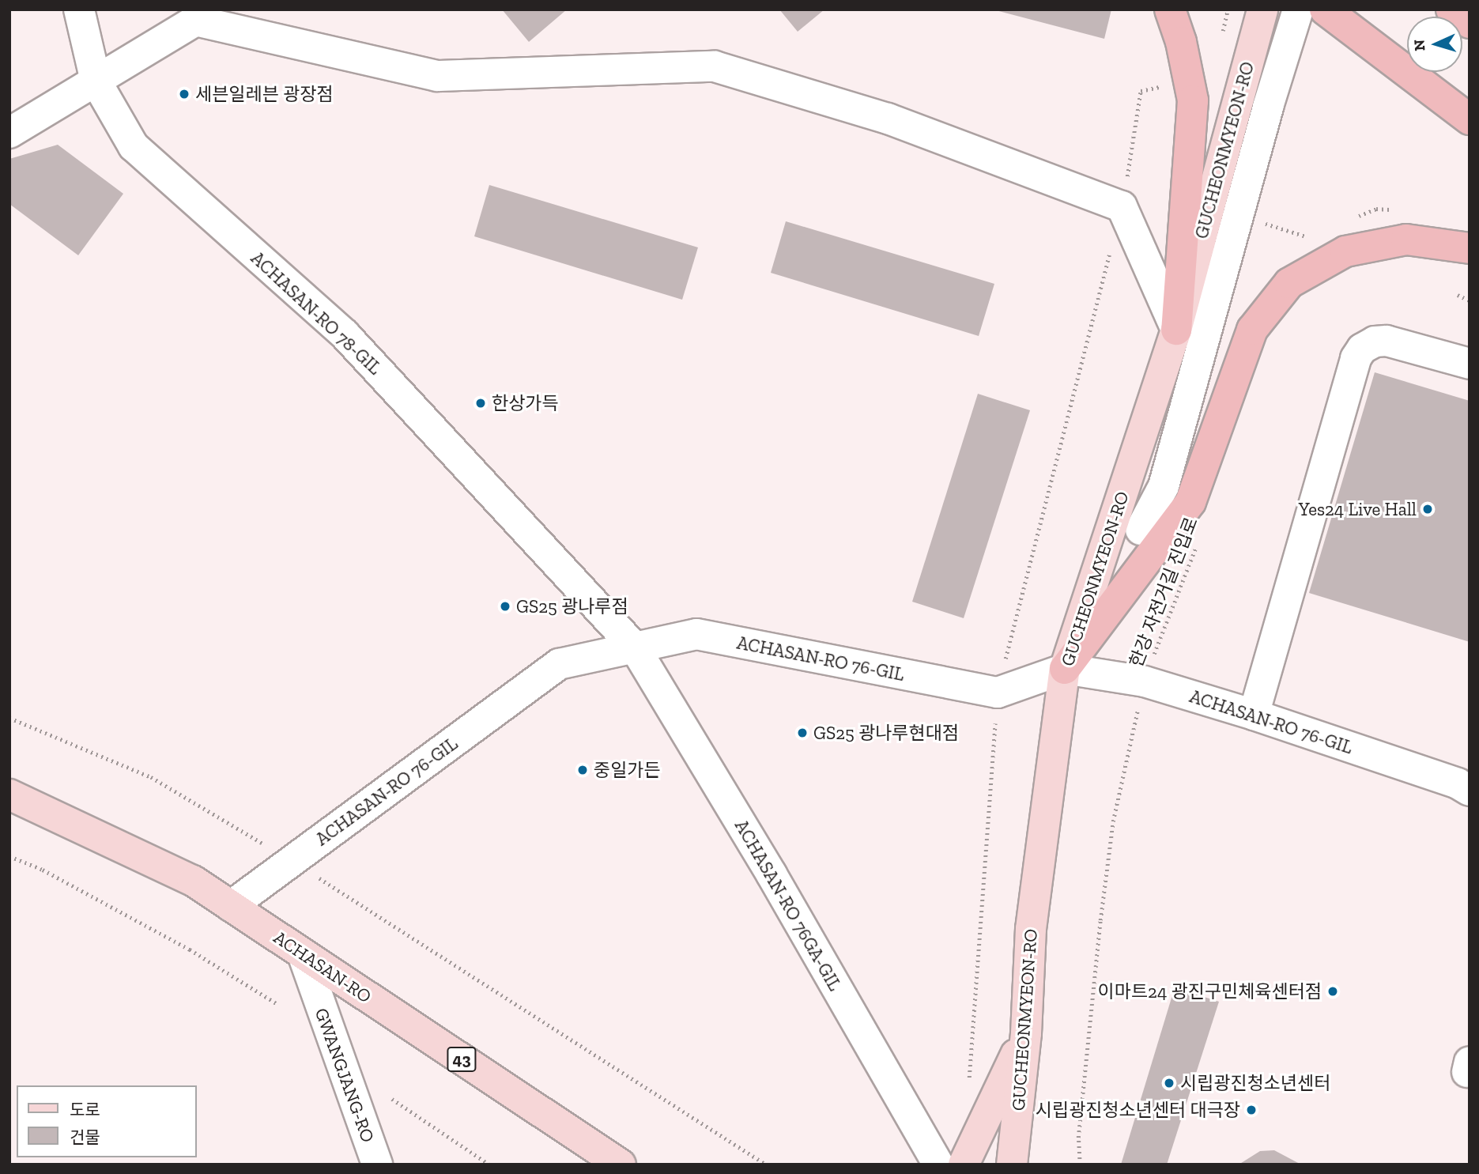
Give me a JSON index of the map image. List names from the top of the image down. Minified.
{"streets":{"main road":["GUCHEONMYEON-RO","ACHASAN-RO","43"],"street":["ACHASAN-RO 78-GIL","ACHASAN-RO 76-GIL","ACHASAN-RO 76GA-GIL","GWANGJANG-RO"],"path":["한강 자전거길 진입로"]},"crossings":[["GUCHEONMYEON-RO","ACHASAN-RO 76-GIL"],["ACHASAN-RO 78-GIL","ACHASAN-RO 76-GIL"],["ACHASAN-RO 78-GIL","ACHASAN-RO 76GA-GIL"],["한강 자전거길 진입로","ACHASAN-RO 76-GIL"],["ACHASAN-RO 76-GIL","ACHASAN-RO 76GA-GIL"],["ACHASAN-RO 76-GIL","ACHASAN-RO"],["ACHASAN-RO","GWANGJANG-RO"]],"places":["세븐일레븐 광장점","한상가득","Yes24 Live Hall","GS25 광나루점","GS25 광나루현대점","중일가든","이마트24 광진구민체육센터점","시립광진청소년센터","시립광진청소년센터 대극장"],"legend":["도로","건물"],"north":"left"}
